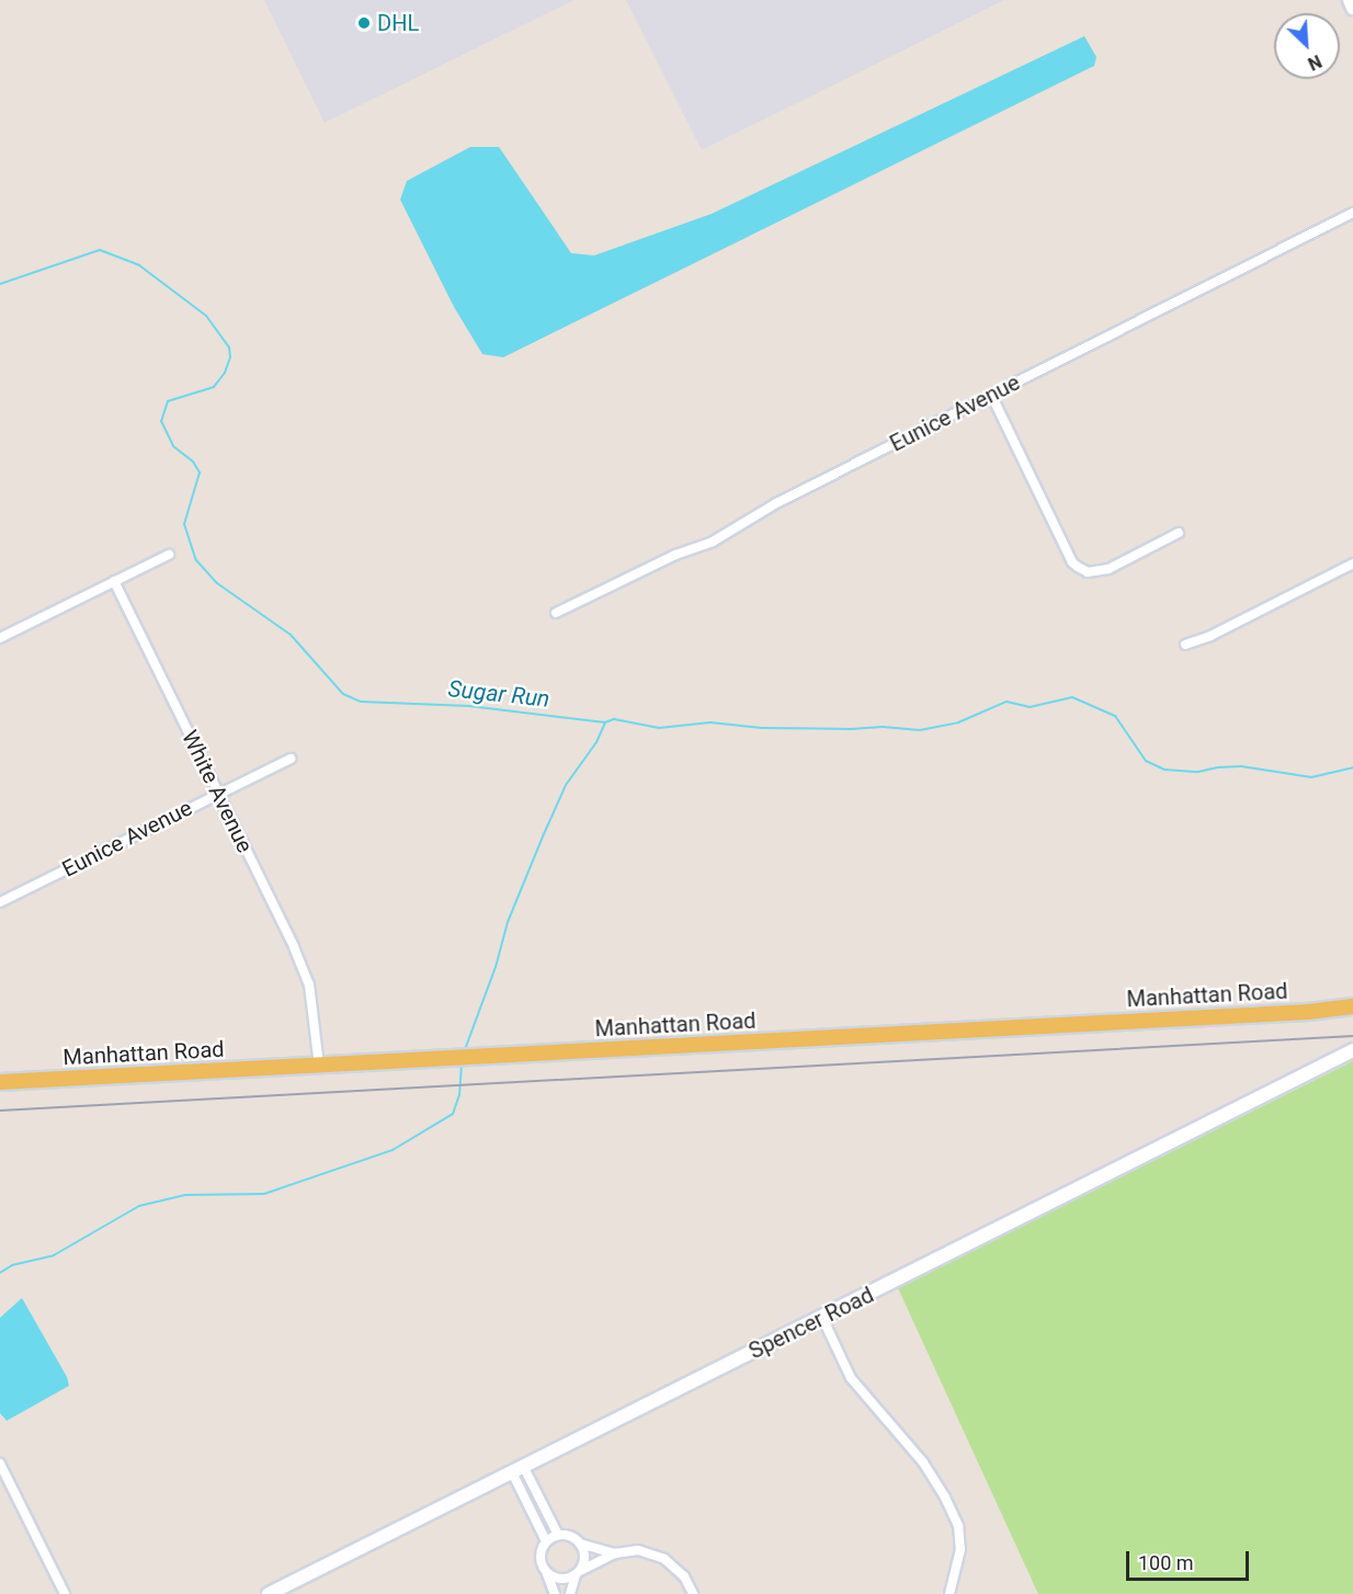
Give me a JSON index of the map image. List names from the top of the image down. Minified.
{"streets":{"main road":["Manhattan Road"],"street":["Eunice Avenue","White Avenue","Spencer Road"]},"crossings":[["Eunice Avenue","White Avenue"],["White Avenue","Manhattan Road"]],"water":["Sugar Run"],"places":["DHL"],"scale_bar":"100 m","north":"bottom right"}
